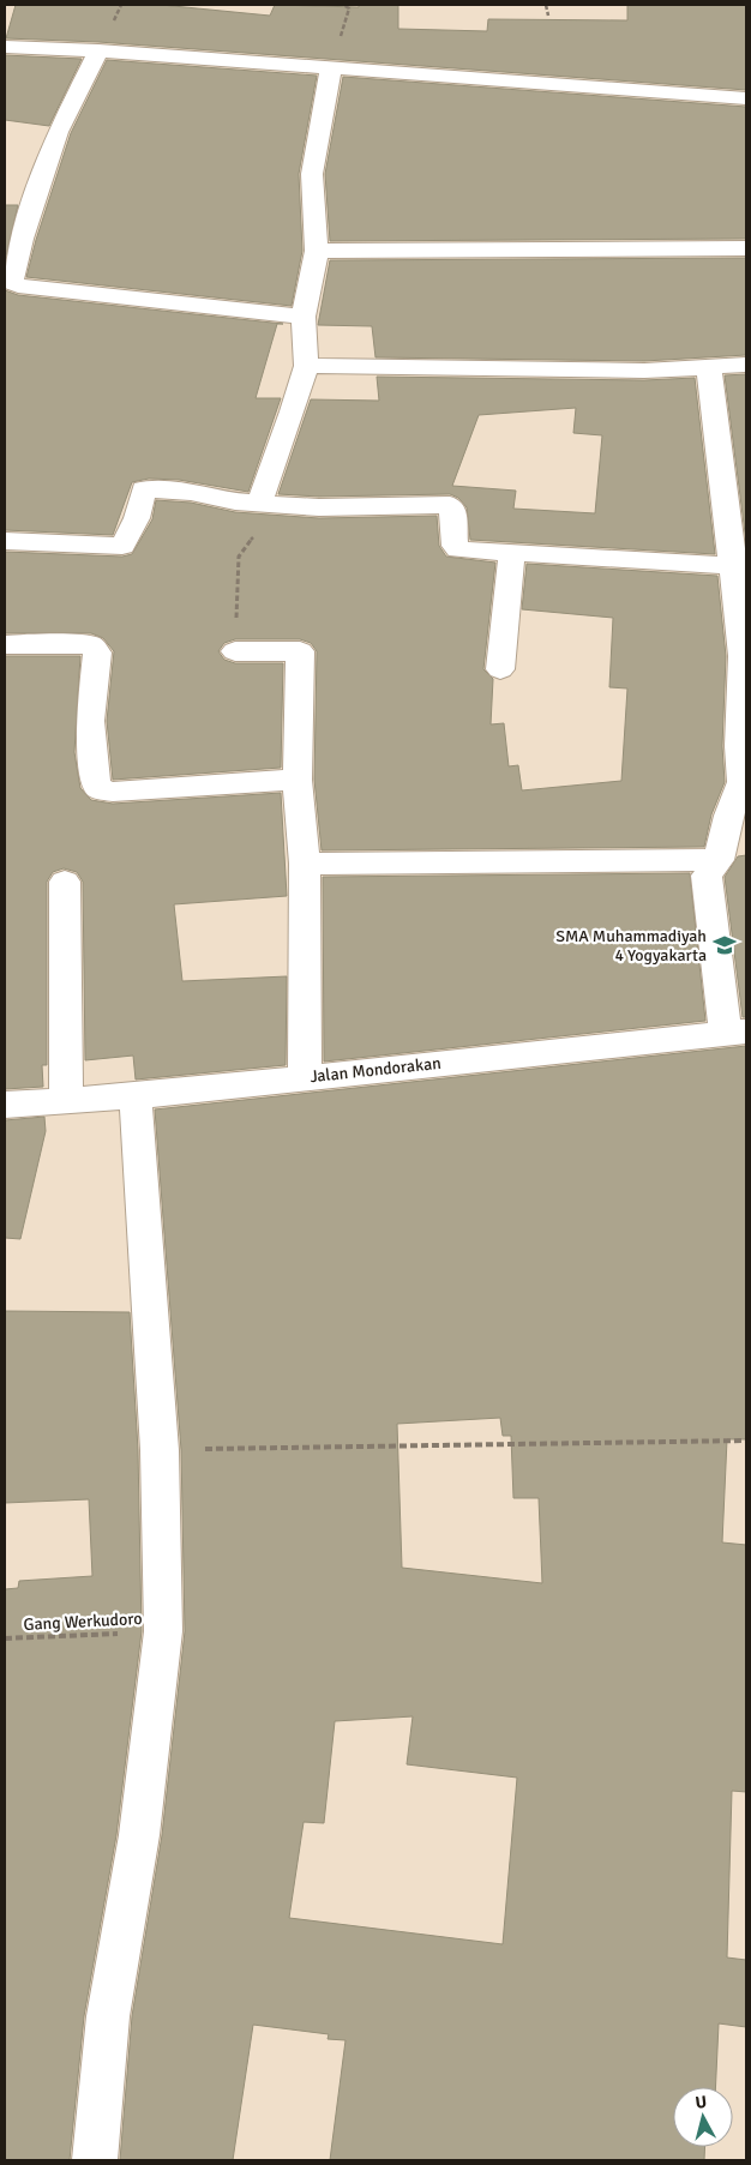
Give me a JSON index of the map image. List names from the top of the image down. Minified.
{"streets":{"street":["Jalan Mondorakan"],"path":["Gang Werkudoro"]},"places":{"school or university":["SMA Muhammadiyah 4 Yogyakarta"]},"north":"top"}
